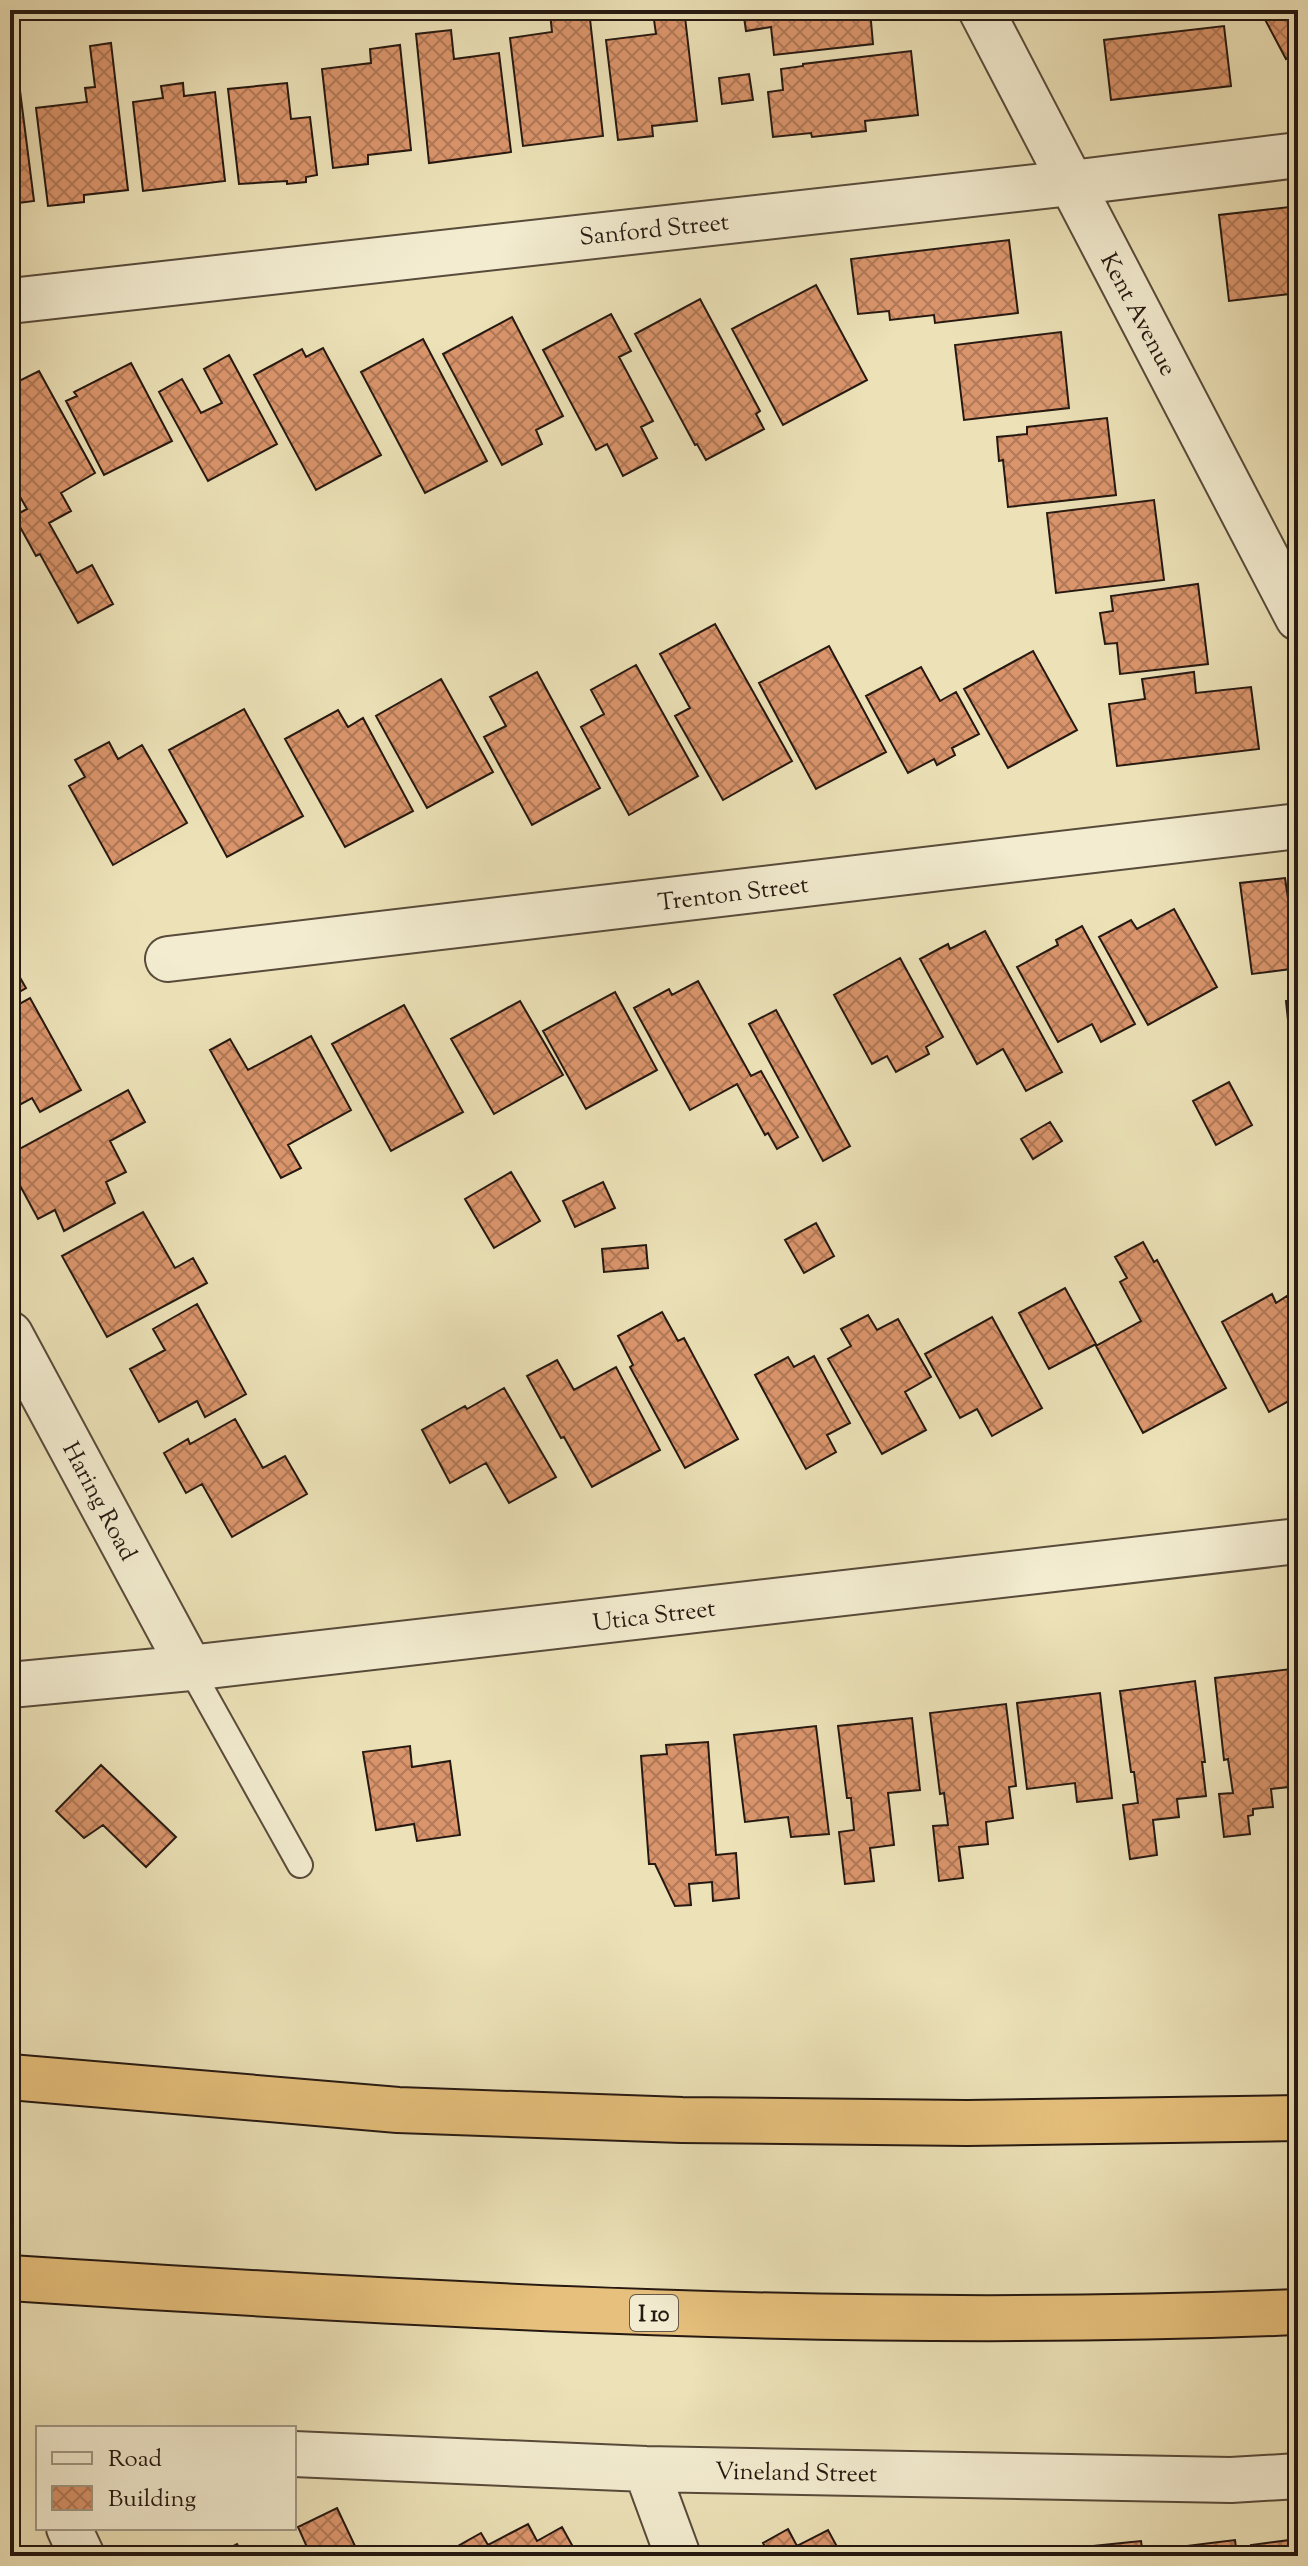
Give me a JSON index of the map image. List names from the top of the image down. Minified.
{"streets":{"highway":["I 10"],"street":["Sanford Street","Kent Avenue","Trenton Street","Haring Road","Utica Street","Vineland Street"]},"crossings":[["Sanford Street","Kent Avenue"],["Haring Road","Utica Street"]],"legend":["Road","Building"]}
